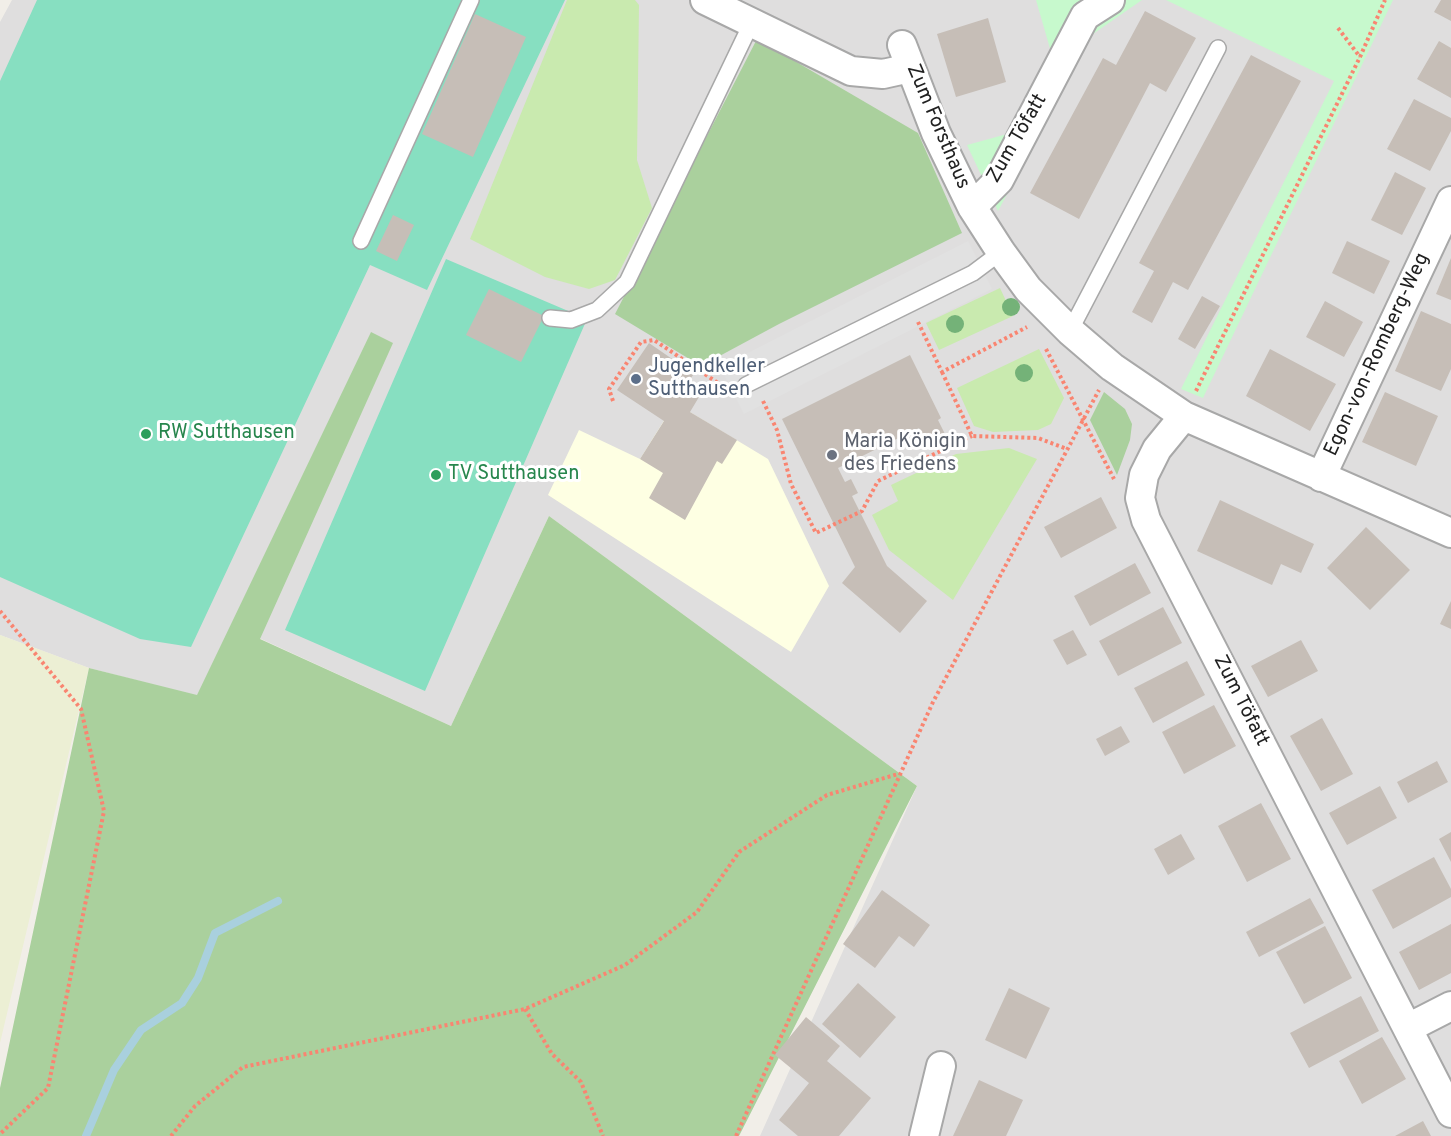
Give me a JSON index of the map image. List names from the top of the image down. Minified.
{"streets":{"street":["Zum Forsthaus","Zum Töfatt","Egon-von-Romberg-Weg"]},"crossings":[["Zum Forsthaus","Zum Töfatt"],["Zum Töfatt","Egon-von-Romberg-Weg"]],"places":["Jugendkeller Sutthausen","RW Sutthausen","Maria Königin des Friedens","TV Sutthausen"]}
